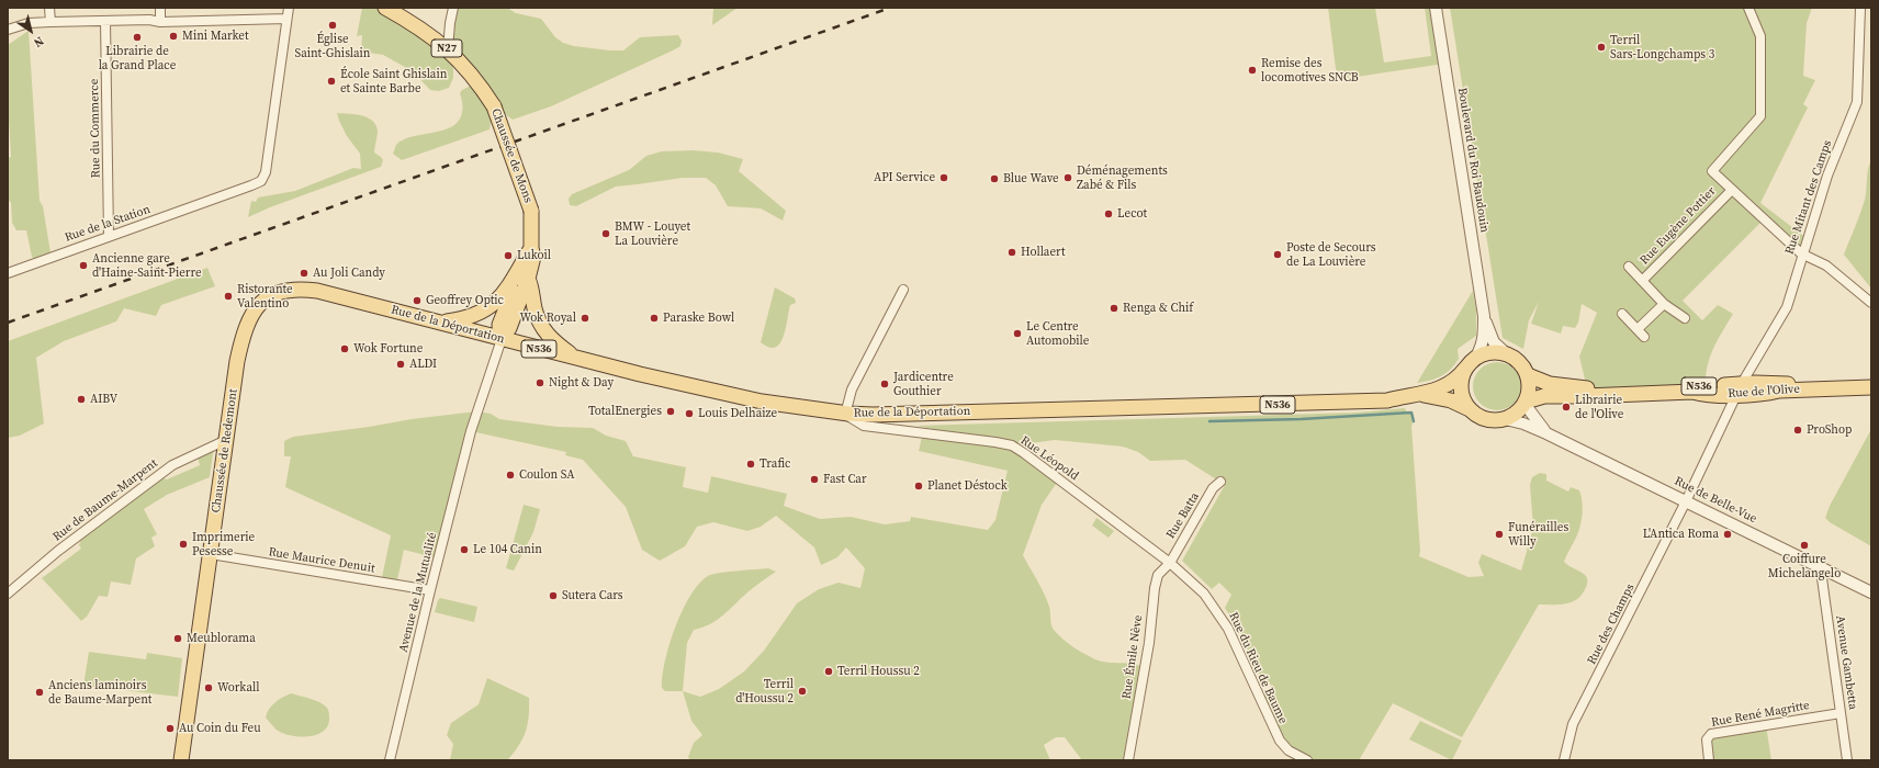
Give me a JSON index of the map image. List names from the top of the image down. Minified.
{"streets":{"main road":["N27","Chaussée de Mons","Rue de la Déportation","N536","Rue de l'Olive","Chaussée de Redemont"],"street":["Rue du Commerce","Boulevard du Roi Baudouin","Rue Mitant des Camps","Rue de la Station","Rue Eugène Pottier","Rue Léopold","Rue de Baume-Marpent","Rue de Belle-Vue","Rue Batta","Rue Maurice Denuit","Avenue de la Mutualité","Rue des Champs","Rue Émile Nève","Avenue Gambetta","Rue du Rieu de Baume","Rue René Magritte"]},"crossings":[["Rue du Commerce","Rue de la Station"],["Chaussée de Mons","Rue de la Déportation"],["Chaussée de Mons","Avenue de la Mutualité"],["Boulevard du Roi Baudouin","Rue de la Déportation"],["Boulevard du Roi Baudouin","N536"],["Boulevard du Roi Baudouin","Rue de l'Olive"],["Boulevard du Roi Baudouin","Rue de Belle-Vue"],["Rue Mitant des Camps","Rue de l'Olive"],["Rue Mitant des Camps","Rue de Belle-Vue"],["Rue Mitant des Camps","Rue des Champs"],["Rue de la Déportation","N536"],["Rue de la Déportation","Rue de l'Olive"],["Rue de la Déportation","Chaussée de Redemont"],["Rue de la Déportation","Rue Léopold"],["Rue de la Déportation","Rue de Belle-Vue"],["Rue de la Déportation","Avenue de la Mutualité"],["N536","Rue de l'Olive"],["N536","Rue de Belle-Vue"],["Rue de l'Olive","Rue de Belle-Vue"],["Chaussée de Redemont","Rue de Baume-Marpent"],["Chaussée de Redemont","Rue Maurice Denuit"],["Rue Léopold","Rue Batta"],["Rue Léopold","Rue Émile Nève"],["Rue Léopold","Rue du Rieu de Baume"],["Rue de Belle-Vue","Rue des Champs"],["Rue de Belle-Vue","Avenue Gambetta"],["Rue Batta","Rue Émile Nève"],["Rue Batta","Rue du Rieu de Baume"],["Rue Maurice Denuit","Avenue de la Mutualité"],["Rue Émile Nève","Rue du Rieu de Baume"],["Avenue Gambetta","Rue René Magritte"]],"places":["Église Saint-Ghislain","Mini Market","Librairie de la Grand Place","Terril Sars-Longchamps 3","Remise des locomotives SNCB","École Saint Ghislain et Sainte Barbe","API Service","Déménagements Zabé & Fils","Blue Wave","Lecot","BMW - Louyet La Louvière","Hollaert","Poste de Secours de La Louvière","Lukoil","Ancienne gare d'Haine-Saint-Pierre","Au Joli Candy","Ristorante Valentino","Geoffrey Optic","Renga & Chif","Wok Royal","Paraske Bowl","Le Centre Automobile","Wok Fortune","ALDI","Night & Day","Jardicentre Gouthier","AIBV","Librairie de l'Olive","TotalEnergies","Louis Delhaize","ProShop","Trafic","Coulon SA","Fast Car","Planet Déstock","Funérailles Willy","L'Antica Roma","Imprimerie Pesesse","Coiffure Michelangelo","Le 104 Canin","Sutera Cars","Meublorama","Terril Houssu 2","Workall","Terril d'Houssu 2","Anciens laminoirs de Baume-Marpent","Au Coin du Feu"],"north":"bottom right"}
